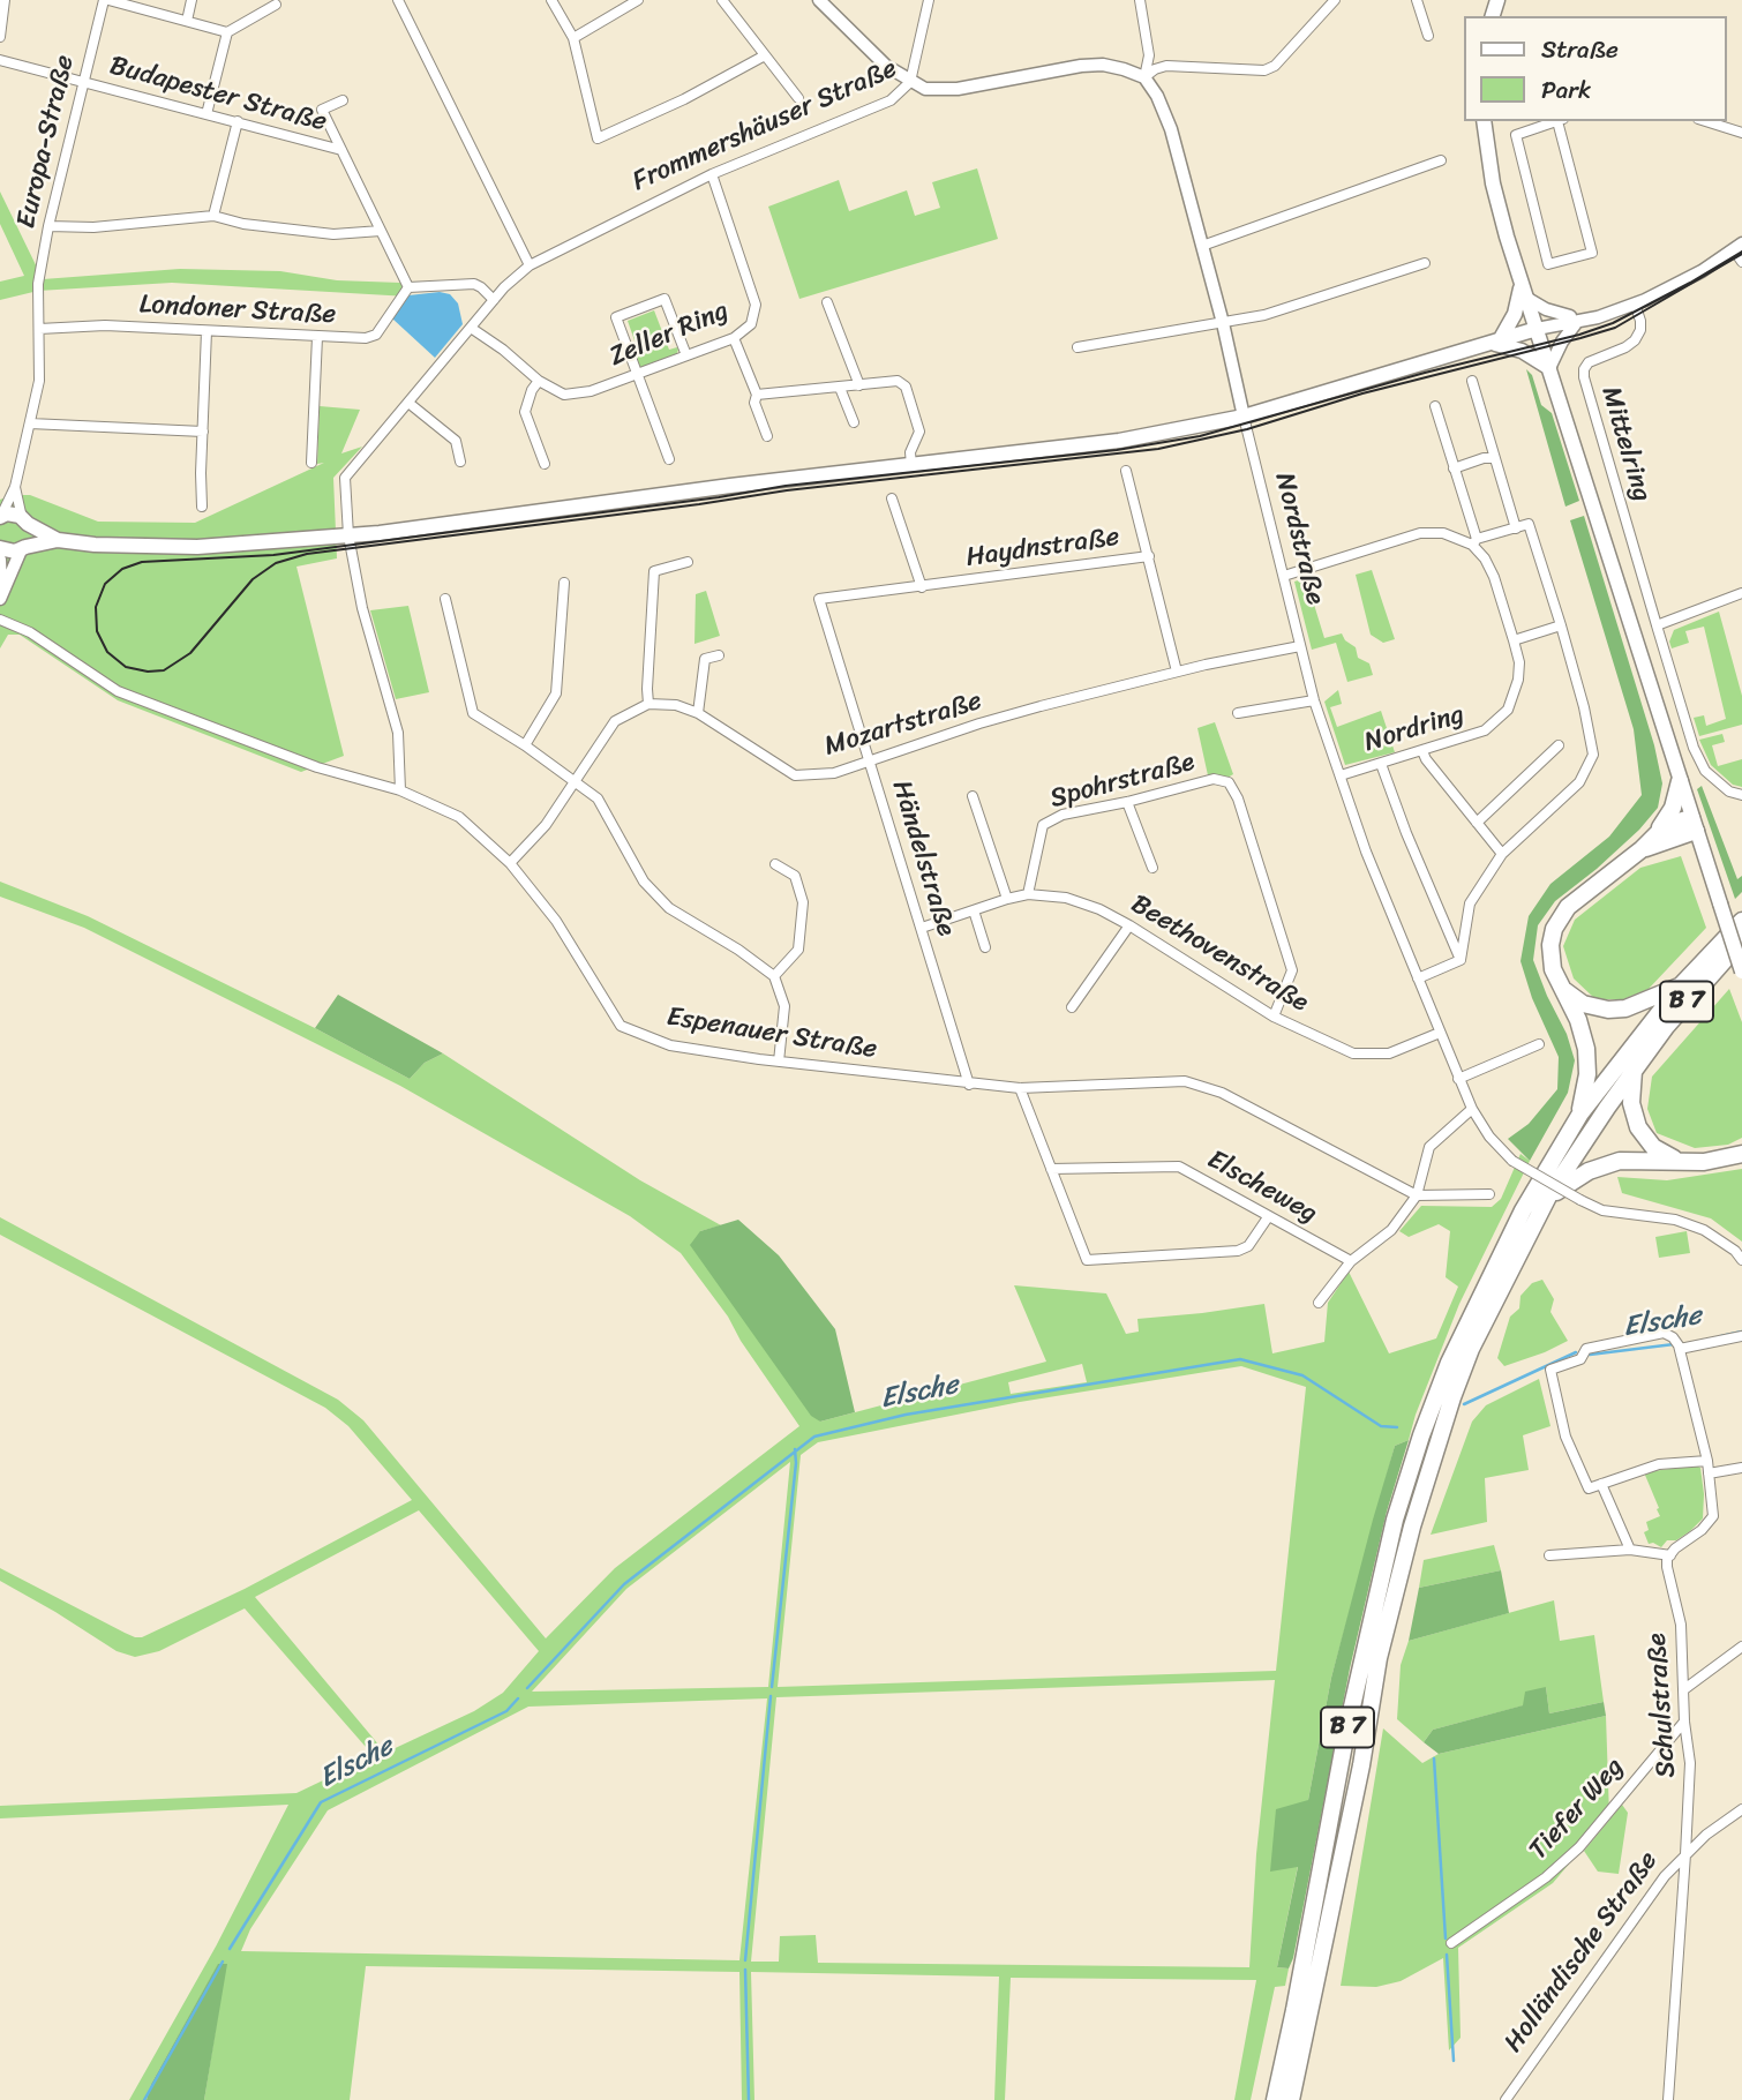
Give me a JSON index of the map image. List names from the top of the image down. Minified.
{"streets":{"highway":["B 7"],"street":["Budapester Straße","Frommershäuser Straße","Europa-Straße","Londoner Straße","Zeller Ring","Mittelring","Nordstraße","Haydnstraße","Mozartstraße","Nordring","Spohrstraße","Händelstraße","Beethovenstraße","Espenauer Straße","Elscheweg","Schulstraße","Tiefer Weg","Holländische Straße"]},"crossings":[["Budapester Straße","Europa-Straße"],["Frommershäuser Straße","Zeller Ring"],["Frommershäuser Straße","Nordstraße"],["Frommershäuser Straße","Espenauer Straße"],["Europa-Straße","Londoner Straße"],["Nordstraße","Mozartstraße"],["Nordstraße","Nordring"],["Nordstraße","Beethovenstraße"],["Haydnstraße","Mozartstraße"],["Haydnstraße","Händelstraße"],["Mozartstraße","Nordring"],["Mozartstraße","Händelstraße"],["Spohrstraße","Beethovenstraße"],["Händelstraße","Beethovenstraße"],["Händelstraße","Espenauer Straße"],["Schulstraße","Tiefer Weg"],["Schulstraße","Holländische Straße"]],"water":["Elsche"],"legend":["Straße","Park"]}
